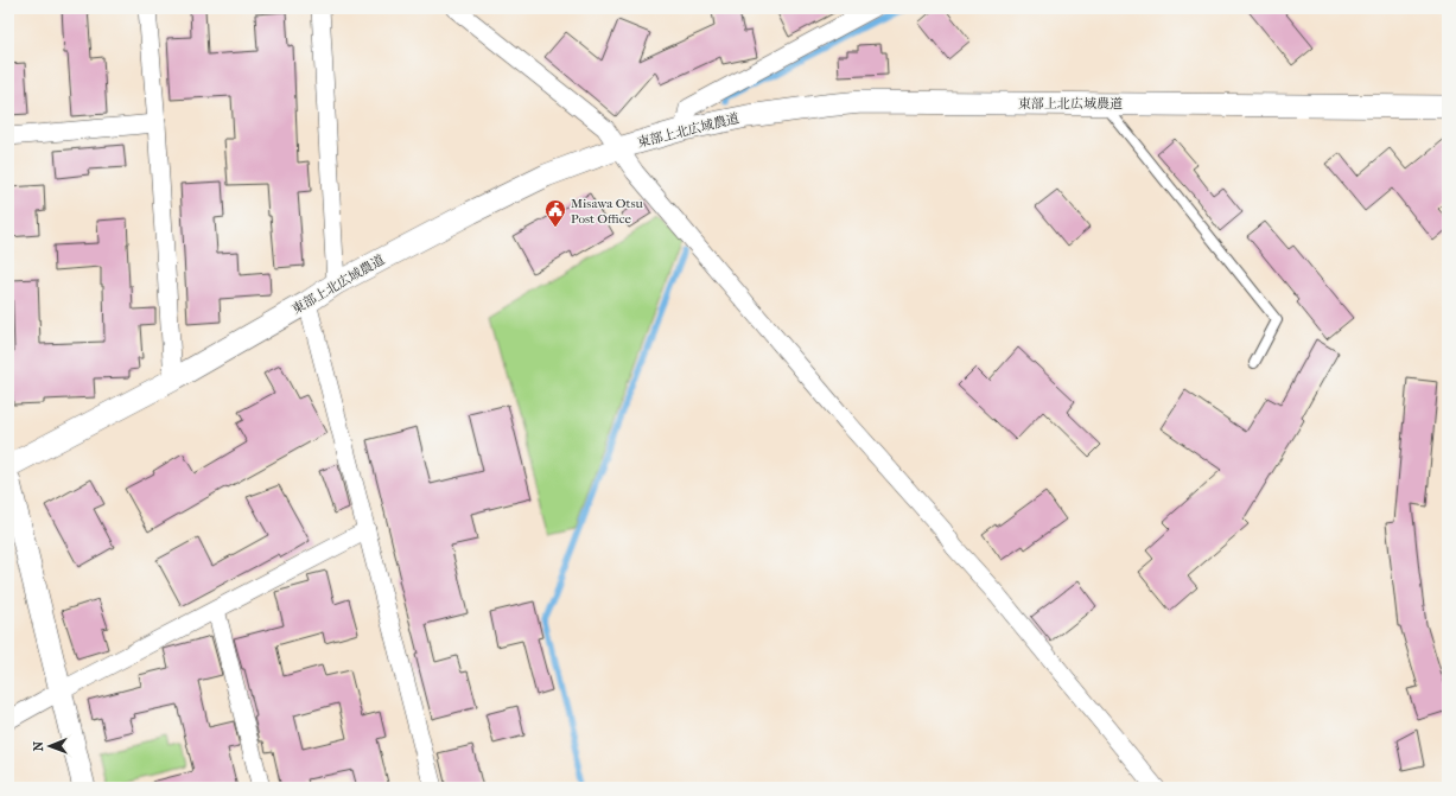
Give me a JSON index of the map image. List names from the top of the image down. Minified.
{"streets":{"street":["東部上北広域農道"]},"places":{"public building":["Misawa Otsu Post Office"]},"north":"left"}
